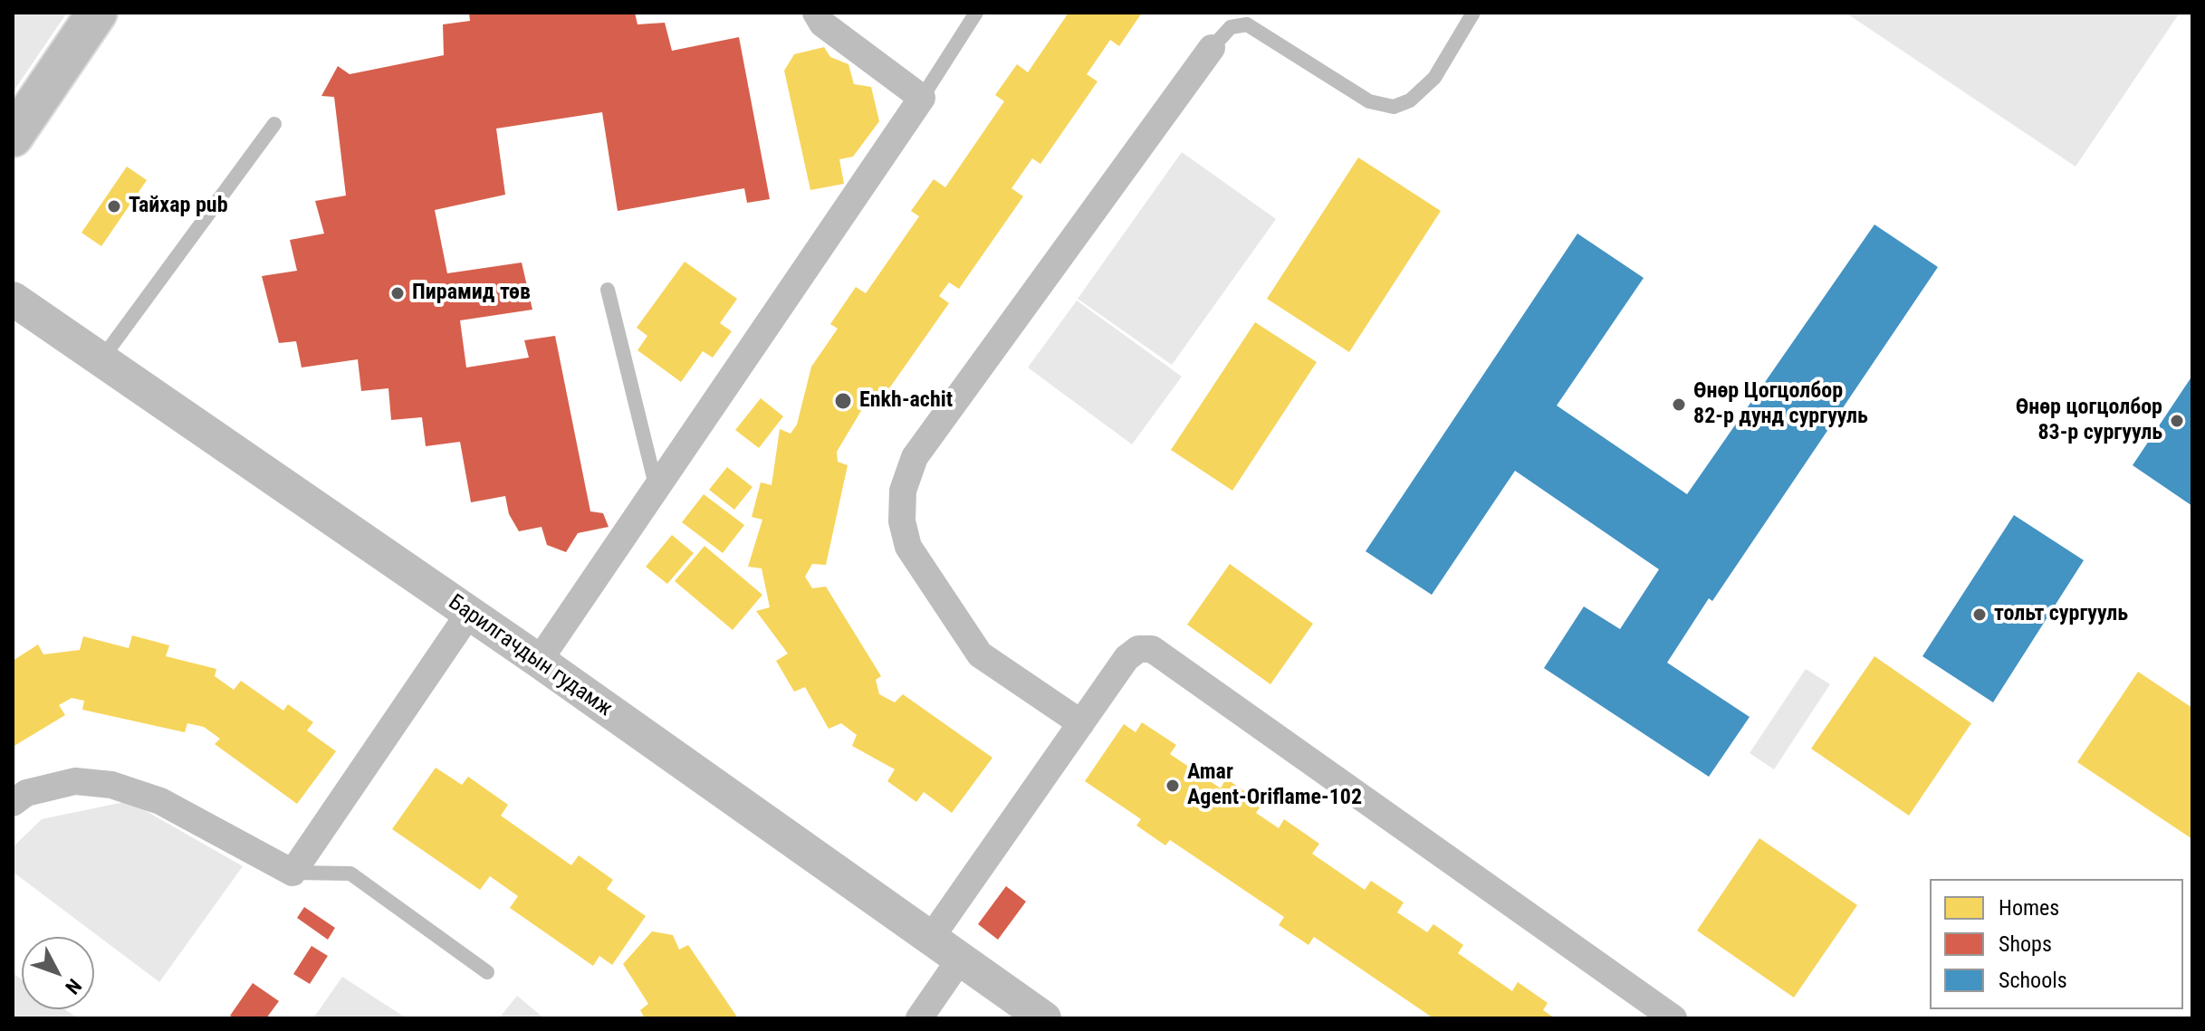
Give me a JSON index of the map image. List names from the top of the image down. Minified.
{"streets":{"street":["Барилгачдын гудамж"]},"places":["Тайхар pub","Пирамид төв","Enkh-achit","Өнөр Цогцолбор 82-р дунд сургууль","Өнөр цогцолбор 83-р сургууль","тольт сургууль","Amar Agent-Oriflame-102"],"legend":["Homes","Shops","Schools"],"north":"bottom right"}
